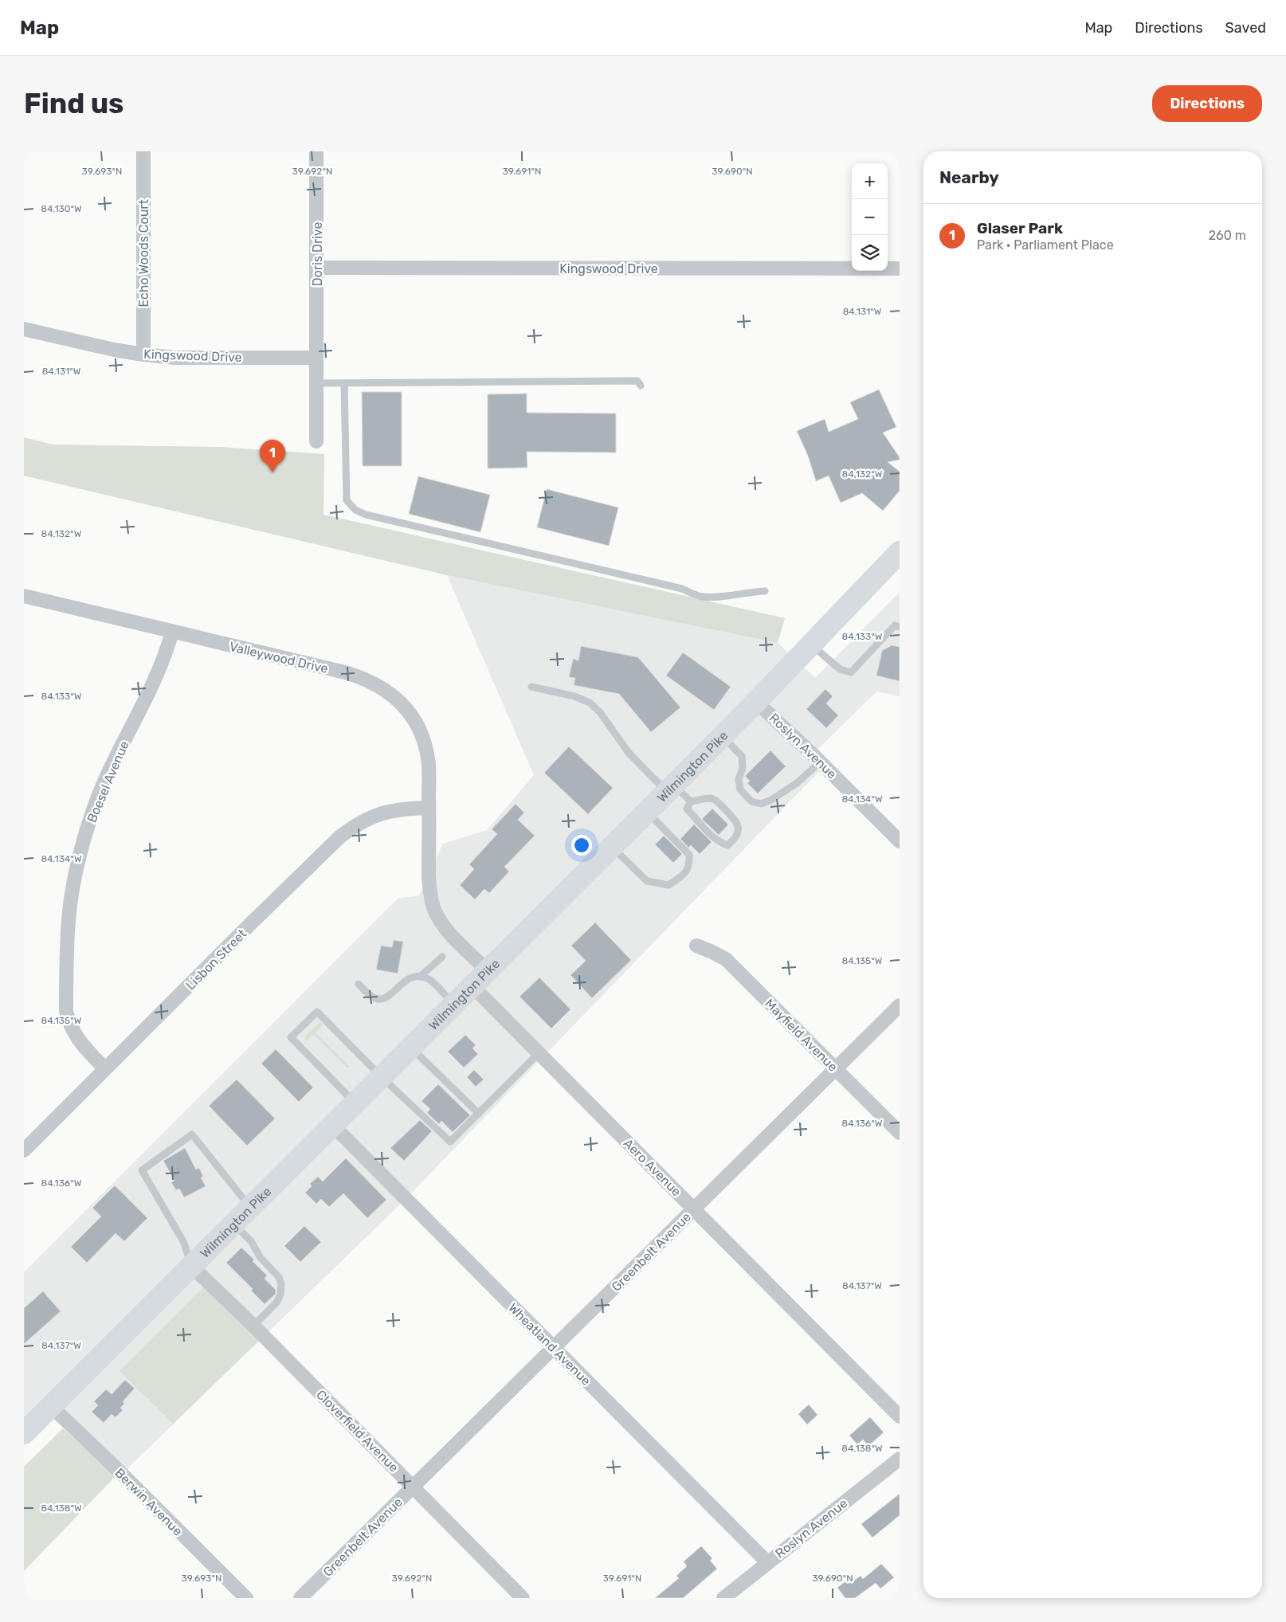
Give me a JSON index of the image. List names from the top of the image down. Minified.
{"streets":{"main road":["Wilmington Pike"],"street":["Echo Woods Court","Doris Drive","Kingswood Drive","Valleywood Drive","Roslyn Avenue","Boesel Avenue","Lisbon Street","Mayfield Avenue","Aero Avenue","Greenbelt Avenue","Wheatland Avenue","Cloverfield Avenue","Berwin Avenue"]},"crossings":[["Echo Woods Court","Kingswood Drive"],["Doris Drive","Kingswood Drive"],["Valleywood Drive","Wilmington Pike"],["Valleywood Drive","Boesel Avenue"],["Valleywood Drive","Lisbon Street"],["Roslyn Avenue","Wilmington Pike"],["Roslyn Avenue","Wheatland Avenue"],["Wilmington Pike","Aero Avenue"],["Wilmington Pike","Wheatland Avenue"],["Wilmington Pike","Cloverfield Avenue"],["Wilmington Pike","Berwin Avenue"],["Boesel Avenue","Lisbon Street"],["Mayfield Avenue","Greenbelt Avenue"],["Aero Avenue","Greenbelt Avenue"],["Greenbelt Avenue","Wheatland Avenue"],["Greenbelt Avenue","Cloverfield Avenue"]],"page":{"header":"Map","nav":["Map","Directions","Saved"],"buttons":"Directions","title":"Find us","heading":"Nearby","map_buttons":["+","−"],"list":[{"mark":"1","name":"Glaser Park","note":"Park · Parliament Place","value":"260 m"}],"pins":"1"},"coordinates":["39.693°N","39.692°N","39.691°N","39.690°N","84.130°W","84.131°W","84.132°W","84.133°W","84.134°W","84.135°W","84.136°W","84.137°W","84.138°W"]}
